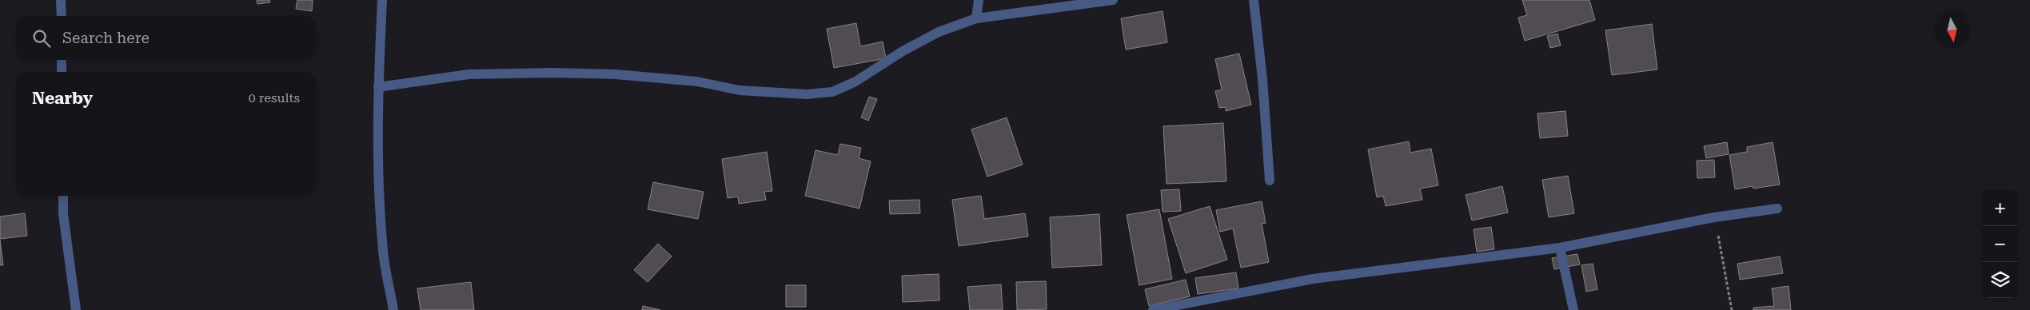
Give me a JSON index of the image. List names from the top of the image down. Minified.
{"north":"bottom","page":{"search":"Search here","heading":["Nearby","0 results"],"map_buttons":["+","−"]}}
